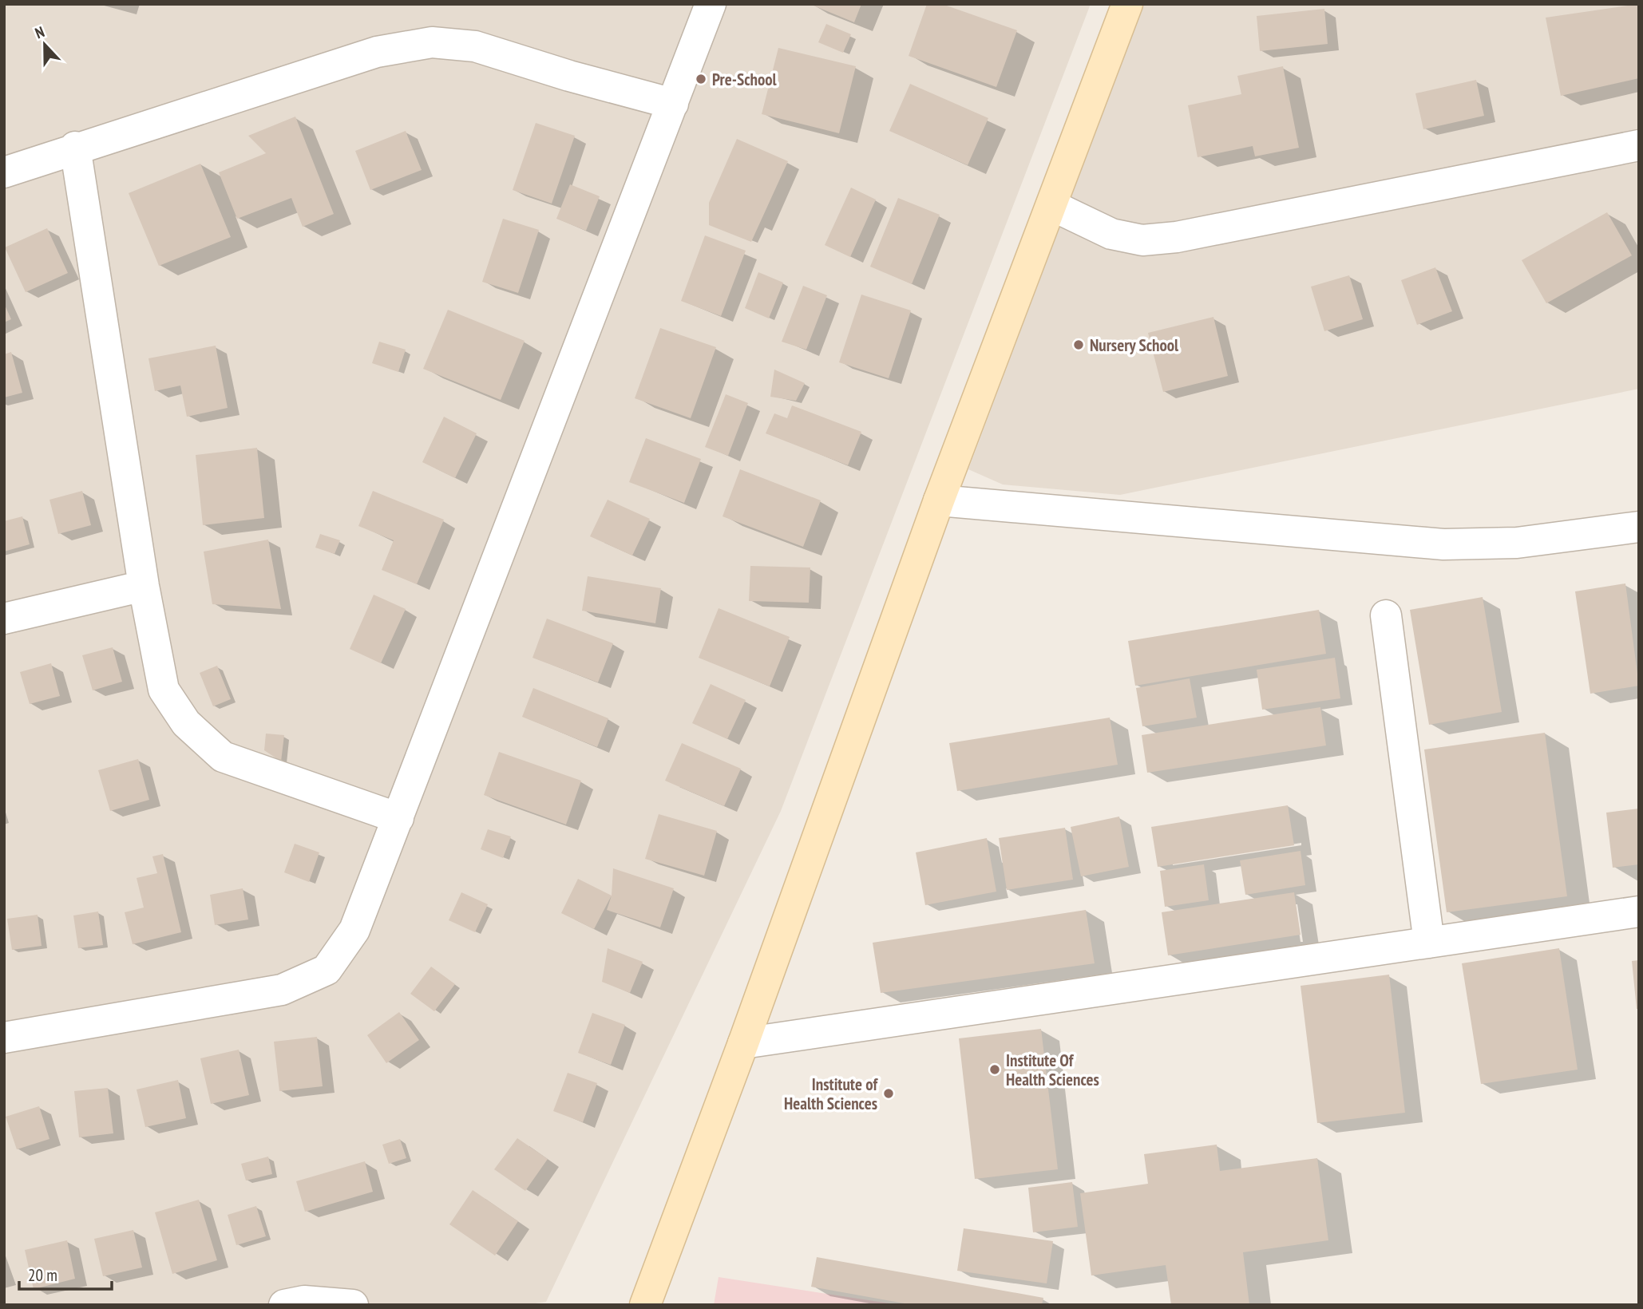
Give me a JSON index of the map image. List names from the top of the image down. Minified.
{"places":["Pre-School","Nursery School","Institute Of Health Sciences","Institute of Health Sciences"],"scale_bar":"20 m","north":"top"}
